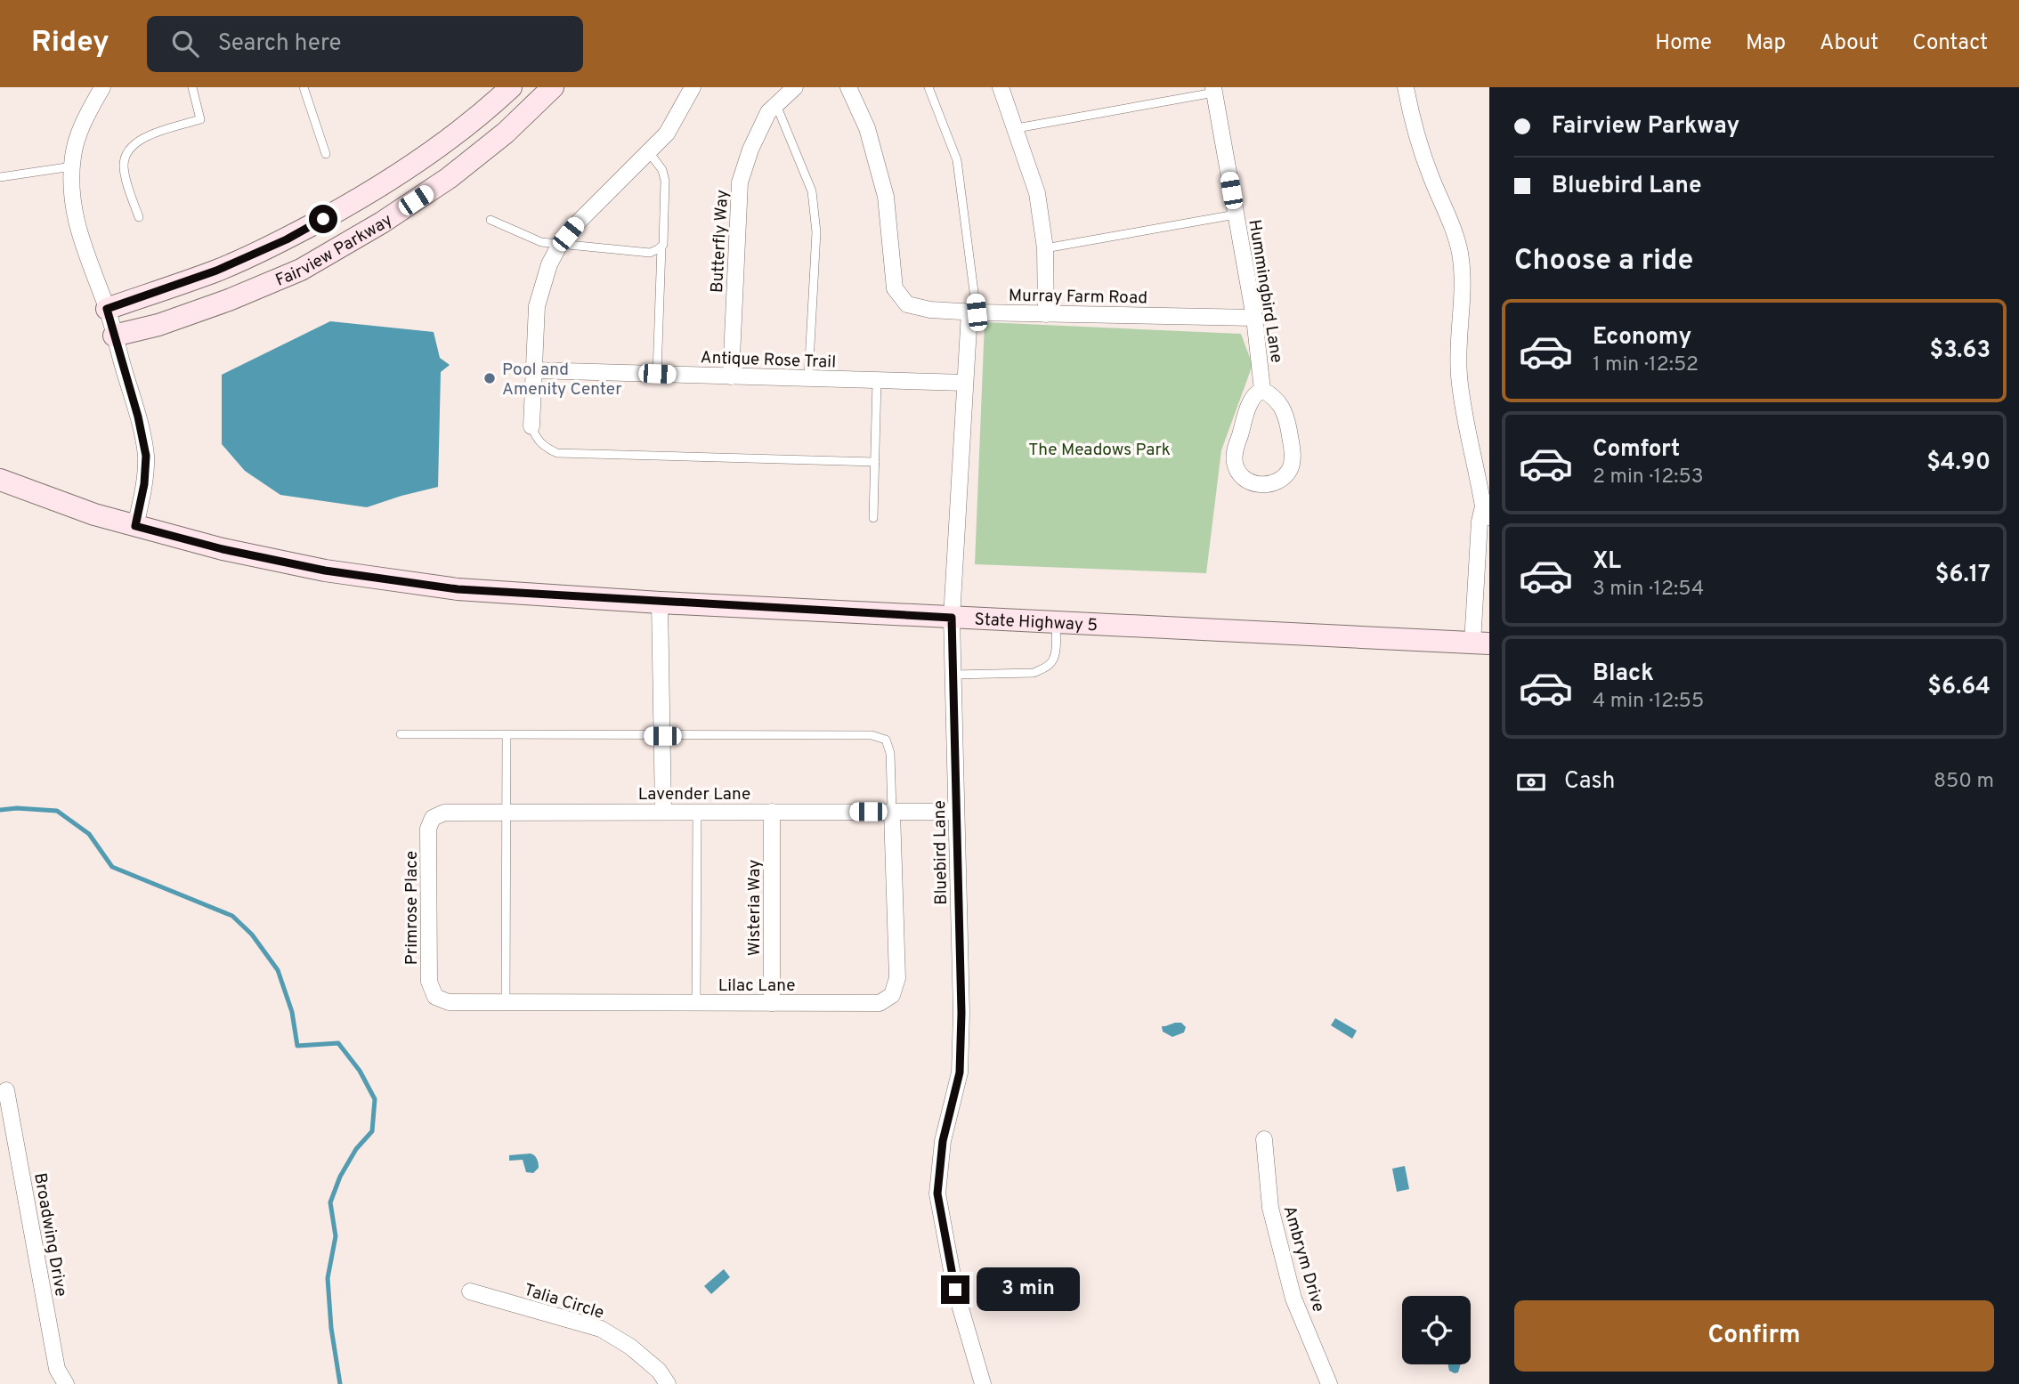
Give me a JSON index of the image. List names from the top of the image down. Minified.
{"streets":{"main road":["Fairview Parkway","State Highway 5"],"street":["Butterfly Way","Hummingbird Lane","Murray Farm Road","Antique Rose Trail","Lavender Lane","Bluebird Lane","Primrose Place","Wisteria Way","Lilac Lane","Broadwing Drive","Ambrym Drive","Talia Circle"]},"crossings":[["Butterfly Way","Antique Rose Trail"],["Hummingbird Lane","Murray Farm Road"],["Murray Farm Road","Bluebird Lane"],["Antique Rose Trail","Bluebird Lane"],["State Highway 5","Bluebird Lane"],["Lavender Lane","Bluebird Lane"],["Lavender Lane","Primrose Place"],["Lavender Lane","Wisteria Way"],["Lavender Lane","Lilac Lane"],["Primrose Place","Lilac Lane"],["Wisteria Way","Lilac Lane"]],"parks":["The Meadows Park"],"places":["Pool and Amenity Center"],"page":{"header":"Ridey","search":"Search here","nav":["Home","Map","About","Contact"],"banner":["Fairview Parkway","Bluebird Lane"],"heading":"Choose a ride","list":[{"name":"Economy","note":"1 min · 12:52","value":"$3.63"},{"name":"Comfort","note":"2 min · 12:53","value":"$4.90"},{"name":"XL","note":"3 min · 12:54","value":"$6.17"},{"name":"Black","note":"4 min · 12:55","value":"$6.64"}],"pay":["Cash","850 m"],"bubble":"3 min","buttons":"Confirm"}}
